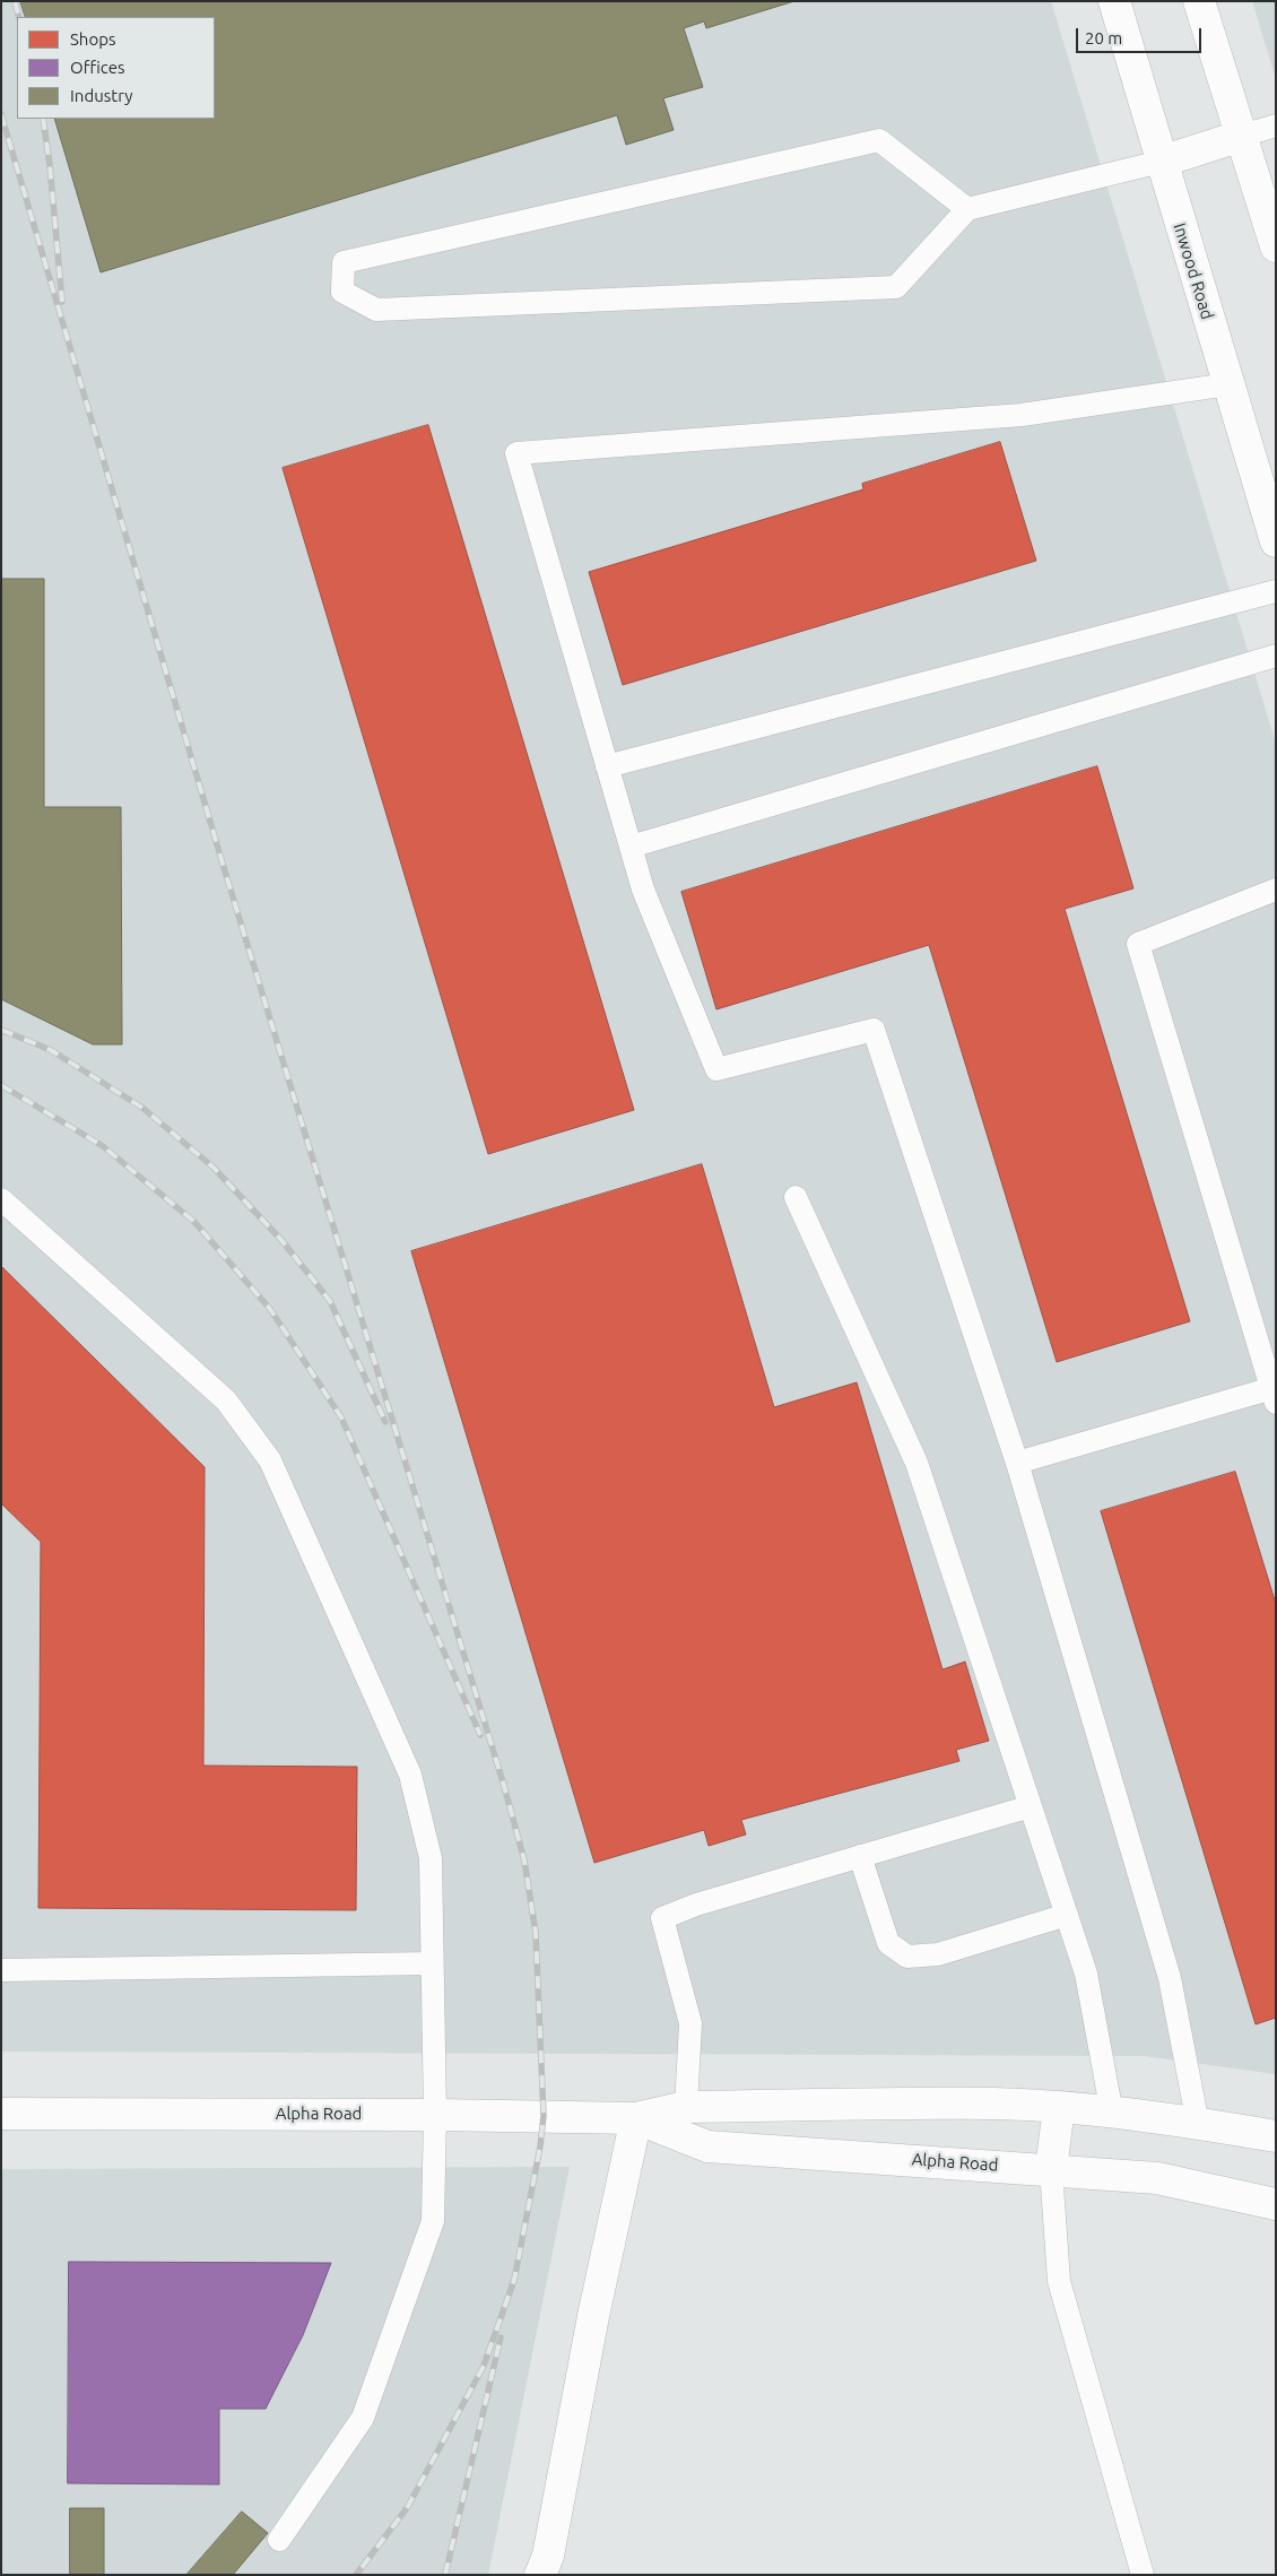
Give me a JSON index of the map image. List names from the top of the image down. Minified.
{"streets":{"street":["Inwood Road","Alpha Road"]},"legend":["Shops","Offices","Industry"],"scale_bar":"20 m"}
